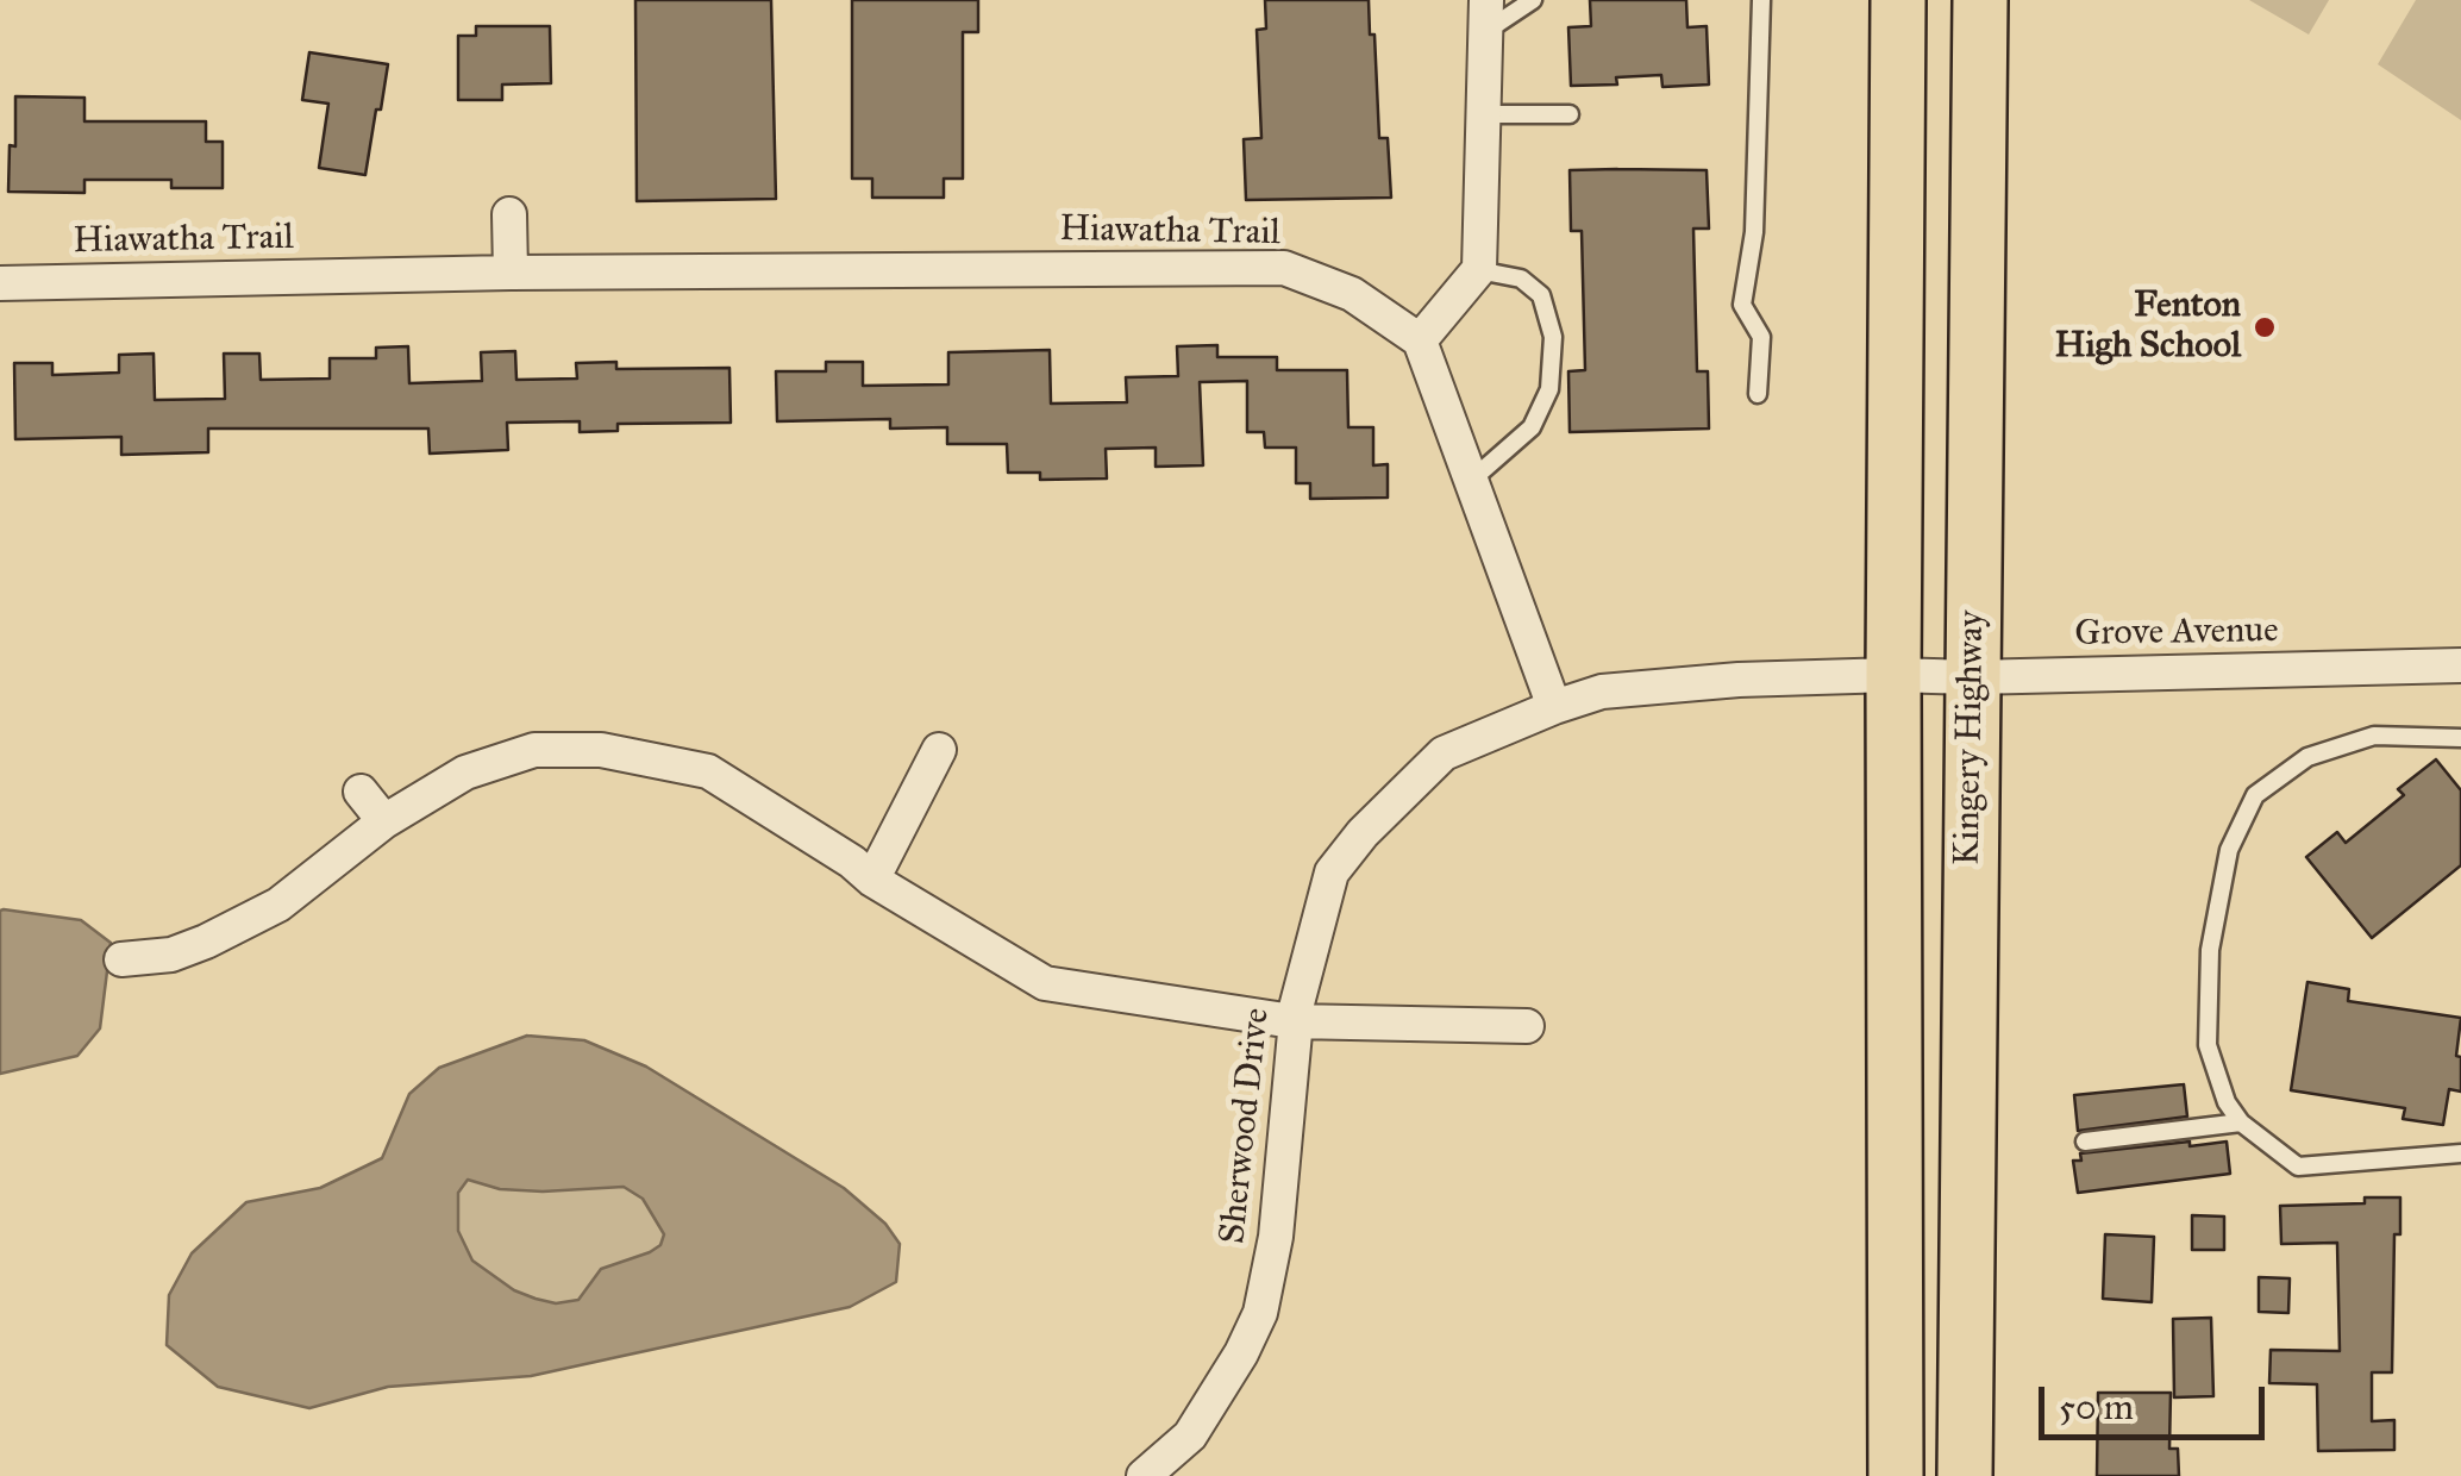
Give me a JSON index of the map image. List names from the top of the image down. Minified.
{"streets":{"highway":["Kingery Highway"],"street":["Hiawatha Trail","Grove Avenue","Sherwood Drive"]},"crossings":[["Grove Avenue","Kingery Highway"],["Grove Avenue","Sherwood Drive"],["Kingery Highway","Sherwood Drive"]],"places":["Fenton High School"],"scale_bar":"50 m"}
